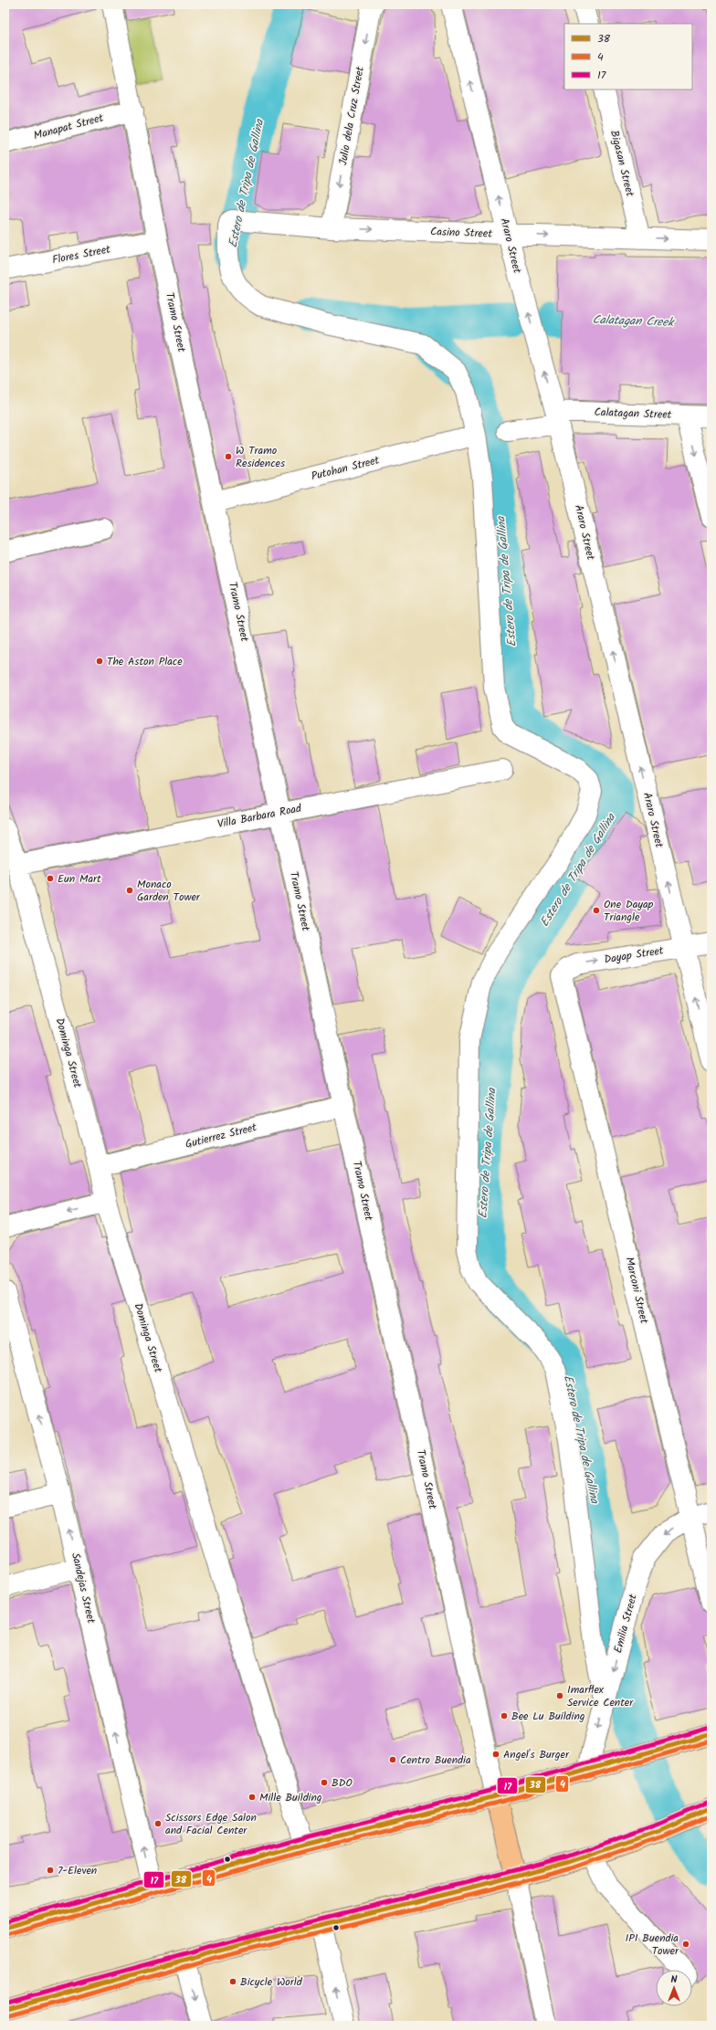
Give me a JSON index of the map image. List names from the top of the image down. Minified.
{"streets":{"street":["Julio dela Cruz Street","Manapat Street","Bigasan Street","Casino Street","Araro Street","Flores Street","Tramo Street","Calatagan Street","Putohan Street","Villa Barbara Road","Dayap Street","Dominga Street","Gutierrez Street","Marconi Street","Sandejas Street","Emilia Street"]},"crossings":[["Julio dela Cruz Street","Casino Street"],["Manapat Street","Tramo Street"],["Bigasan Street","Casino Street"],["Casino Street","Araro Street"],["Casino Street","Putohan Street"],["Araro Street","Calatagan Street"],["Araro Street","Dayap Street"],["Flores Street","Tramo Street"],["Tramo Street","Putohan Street"],["Tramo Street","Villa Barbara Road"],["Tramo Street","Gutierrez Street"],["Villa Barbara Road","Dominga Street"],["Dayap Street","Marconi Street"],["Dominga Street","Gutierrez Street"],["Marconi Street","Emilia Street"]],"one_way":["Julio dela Cruz Street","Casino Street","Dayap Street","Sandejas Street","Emilia Street"],"water":["Estero de Tripa de Gallina","Calatagan Creek"],"places":["W Tramo Residences","The Aston Place","Eun Mart","Monaco Garden Tower","One Dayap Triangle","Imarflex Service Center","Bee Lu Building","Angel's Burger","Centro Buendia","BDO","Mille Building","Scissors Edge Salon and Facial Center","7-Eleven","IPI Buendia Tower","Bicycle World"],"lines":["transit line 17","transit line 38","transit line 4"],"legend":["38","4","17"],"north":"top"}
